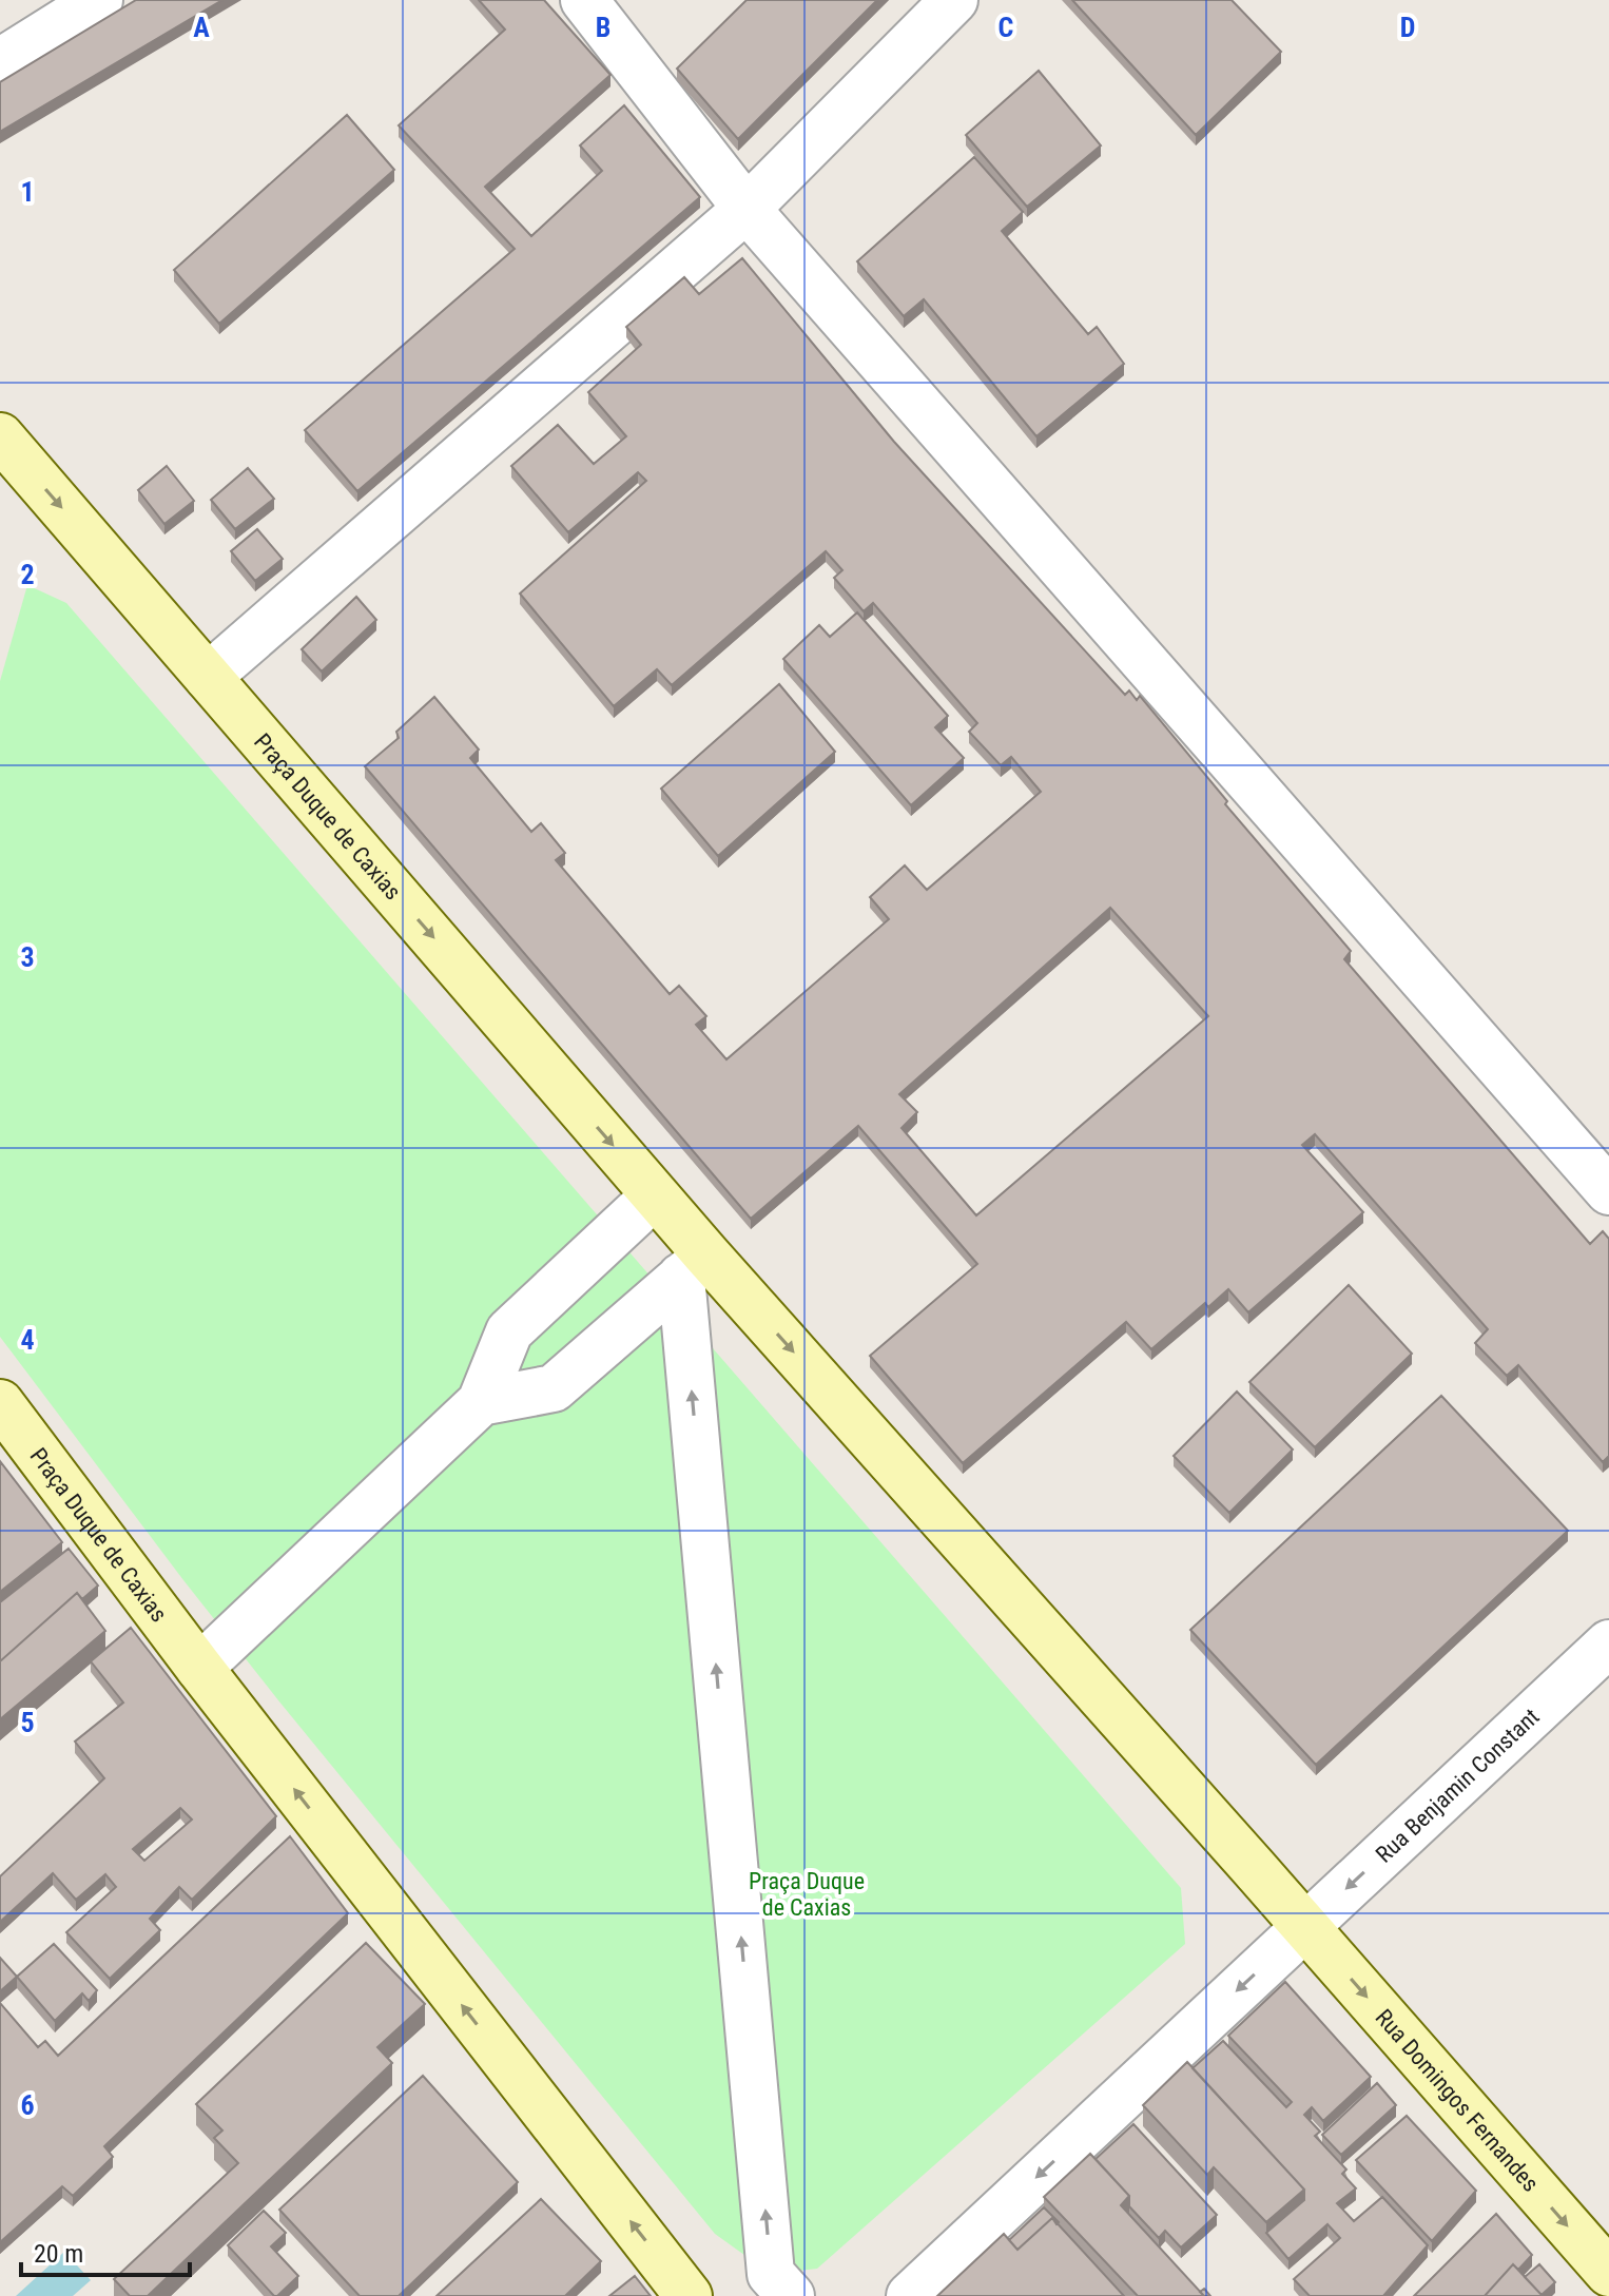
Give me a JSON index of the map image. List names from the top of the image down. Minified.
{"streets":{"main road":["Praça Duque de Caxias","Rua Domingos Fernandes"],"street":["Rua Benjamin Constant"]},"crossings":[["Praça Duque de Caxias","Rua Benjamin Constant"],["Praça Duque de Caxias","Rua Domingos Fernandes"],["Rua Benjamin Constant","Rua Domingos Fernandes"]],"one_way":["Rua Benjamin Constant","Rua Domingos Fernandes"],"parks":["Praça Duque de Caxias"],"scale_bar":"20 m","grid":{"columns":["A","B","C","D"],"rows":["1","2","3","4","5","6"]}}
